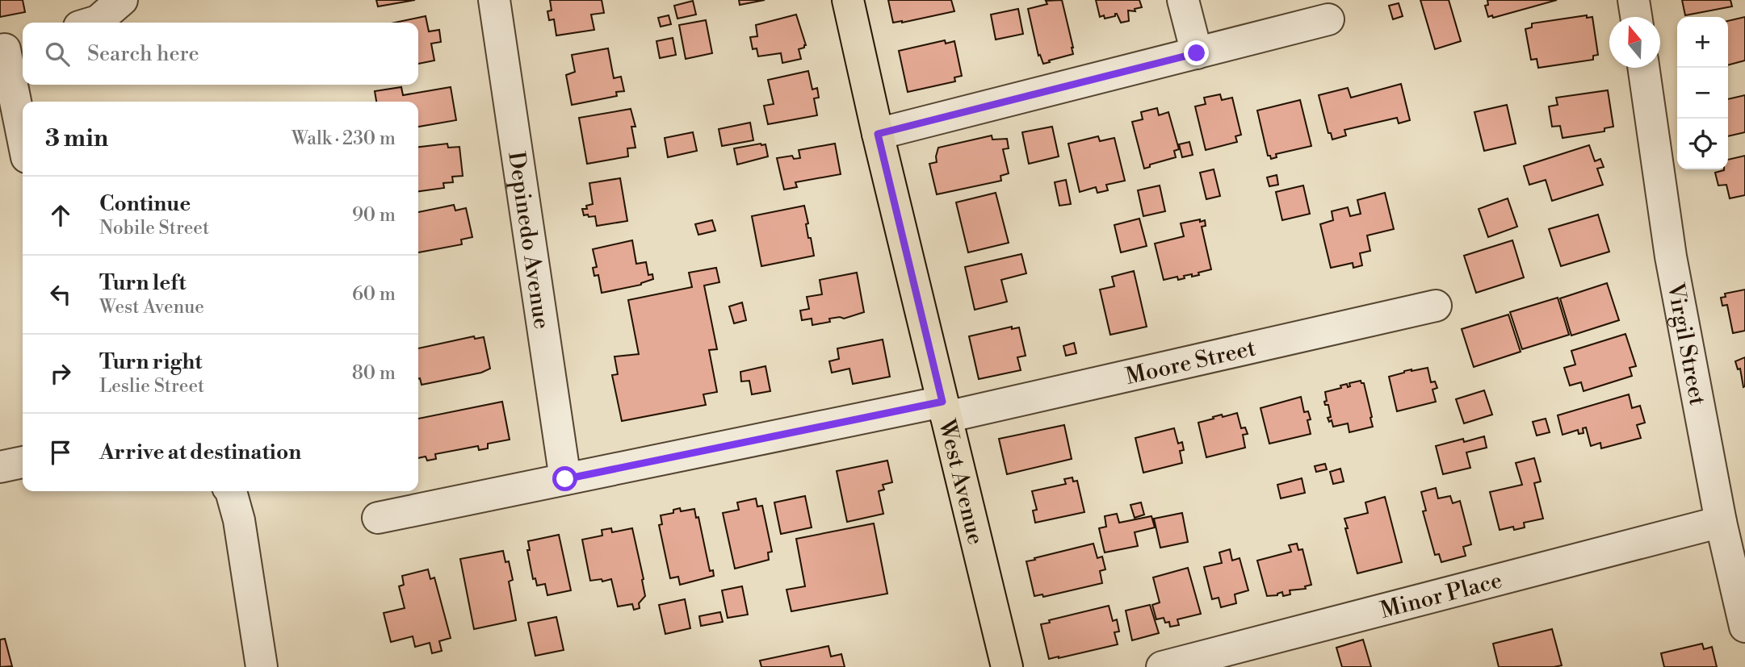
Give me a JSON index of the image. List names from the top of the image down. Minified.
{"streets":{"main road":["West Avenue"],"street":["Depinedo Avenue","Virgil Street","Moore Street","Minor Place"]},"crossings":[["Depinedo Avenue","Moore Street"],["Virgil Street","Minor Place"],["Moore Street","West Avenue"]],"north":"top","page":{"map_buttons":["+","−"],"search":"Search here","heading":["3 min","Walk · 230 m"],"list":[["Continue","Nobile Street","90 m"],["Turn left","West Avenue","60 m"],["Turn right","Leslie Street","80 m"],"Arrive at destination"]}}
